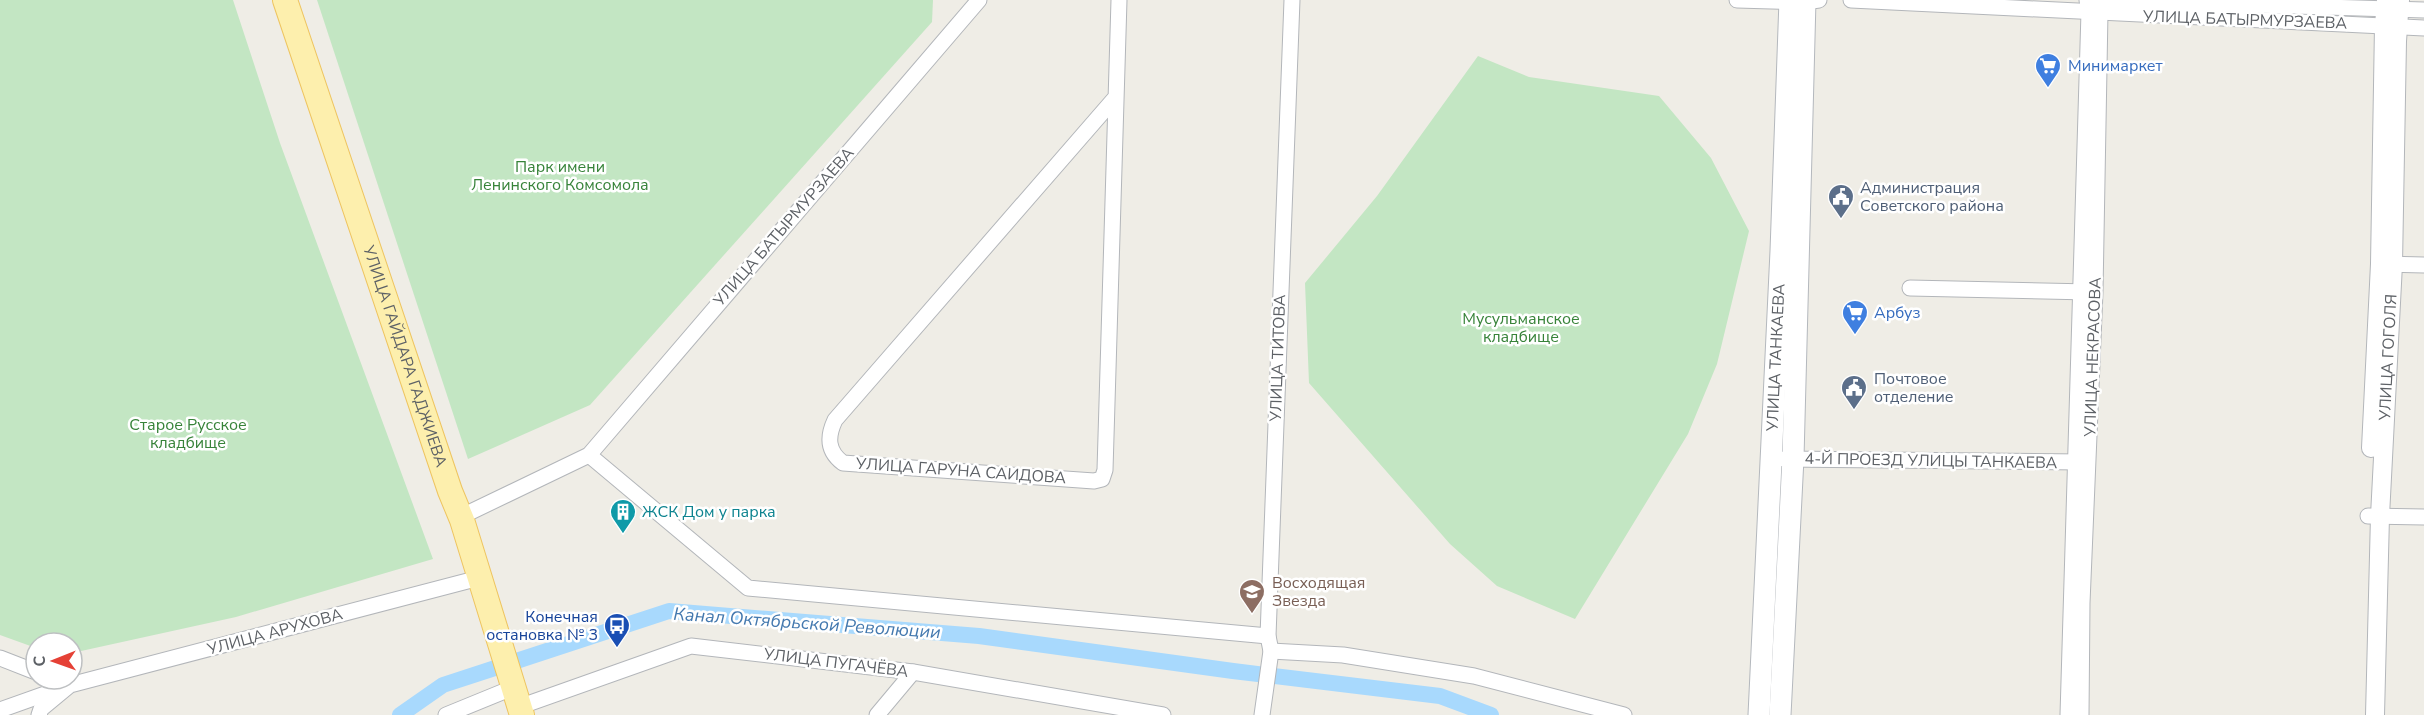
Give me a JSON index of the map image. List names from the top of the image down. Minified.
{"streets":{"main road":["УЛИЦА ГАЙДАРА ГАДЖИЕВА","УЛИЦА ТАНКАЕВА"],"street":["УЛИЦА БАТЫРМУРЗАЕВА","УЛИЦА НЕКРАСОВА","УЛИЦА ГОГОЛЯ","УЛИЦА ТИТОВА","4-Й ПРОЕЗД УЛИЦЫ ТАНКАЕВА","УЛИЦА ГАРУНА САИДОВА","УЛИЦА АРУХОВА","УЛИЦА ПУГАЧЁВА"]},"crossings":[["УЛИЦА БАТЫРМУРЗАЕВА","УЛИЦА ГАЙДАРА ГАДЖИЕВА"],["УЛИЦА БАТЫРМУРЗАЕВА","УЛИЦА НЕКРАСОВА"],["УЛИЦА БАТЫРМУРЗАЕВА","УЛИЦА ГОГОЛЯ"],["УЛИЦА ГАЙДАРА ГАДЖИЕВА","УЛИЦА АРУХОВА"],["УЛИЦА ГАЙДАРА ГАДЖИЕВА","УЛИЦА ПУГАЧЁВА"],["УЛИЦА НЕКРАСОВА","4-Й ПРОЕЗД УЛИЦЫ ТАНКАЕВА"],["УЛИЦА ТАНКАЕВА","4-Й ПРОЕЗД УЛИЦЫ ТАНКАЕВА"]],"water":["Канал Октябрьской Революции"],"parks":["Парк имени Ленинского Комсомола","Мусульманское кладбище","Старое Русское кладбище"],"places":{"supermarket":["Минимаркет","Арбуз"],"public building":["Администрация Советского района","Почтовое отделение"],"building":["ЖСК Дом у парка"],"school or university":["Восходящая Звезда"],"bus stop":["Конечная остановка № 3"]},"north":"left"}
